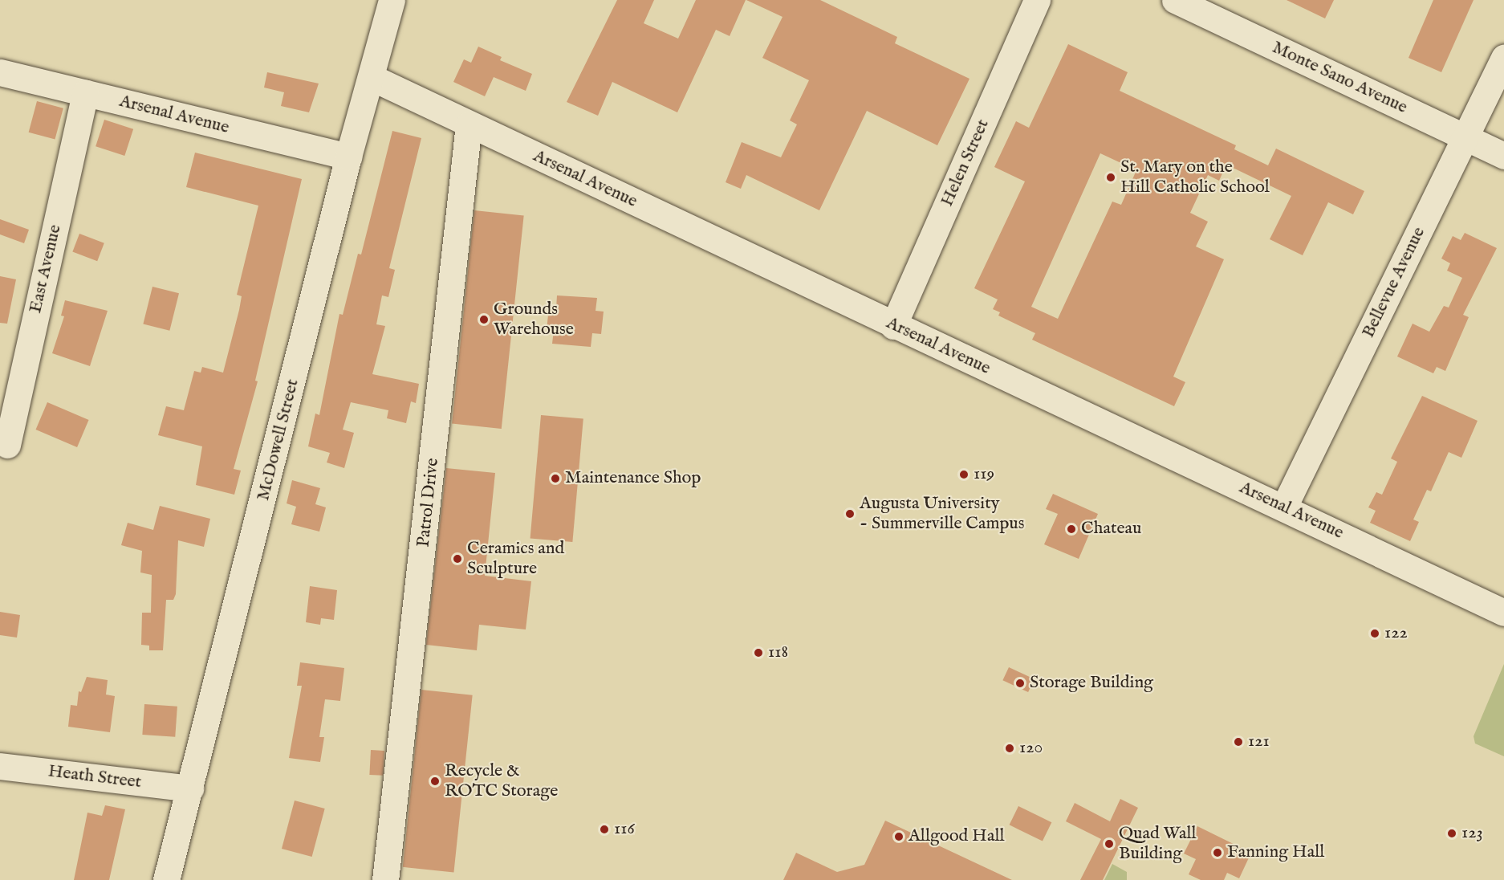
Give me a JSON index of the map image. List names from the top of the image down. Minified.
{"streets":{"street":["Monte Sano Avenue","Arsenal Avenue","Helen Street","East Avenue","Bellevue Avenue","McDowell Street","Patrol Drive","Heath Street"]},"crossings":[["Monte Sano Avenue","Bellevue Avenue"],["Arsenal Avenue","Helen Street"],["Arsenal Avenue","East Avenue"],["Arsenal Avenue","Bellevue Avenue"],["Arsenal Avenue","McDowell Street"],["Arsenal Avenue","Patrol Drive"],["McDowell Street","Heath Street"]],"places":["St. Mary on the Hill Catholic School","Grounds Warehouse","119","Maintenance Shop","Augusta University - Summerville Campus","Chateau","Ceramics and Sculpture","122","118","Storage Building","121","120","Recycle & ROTC Storage","116","123","Allgood Hall","Quad Wall Building","Fanning Hall"]}
